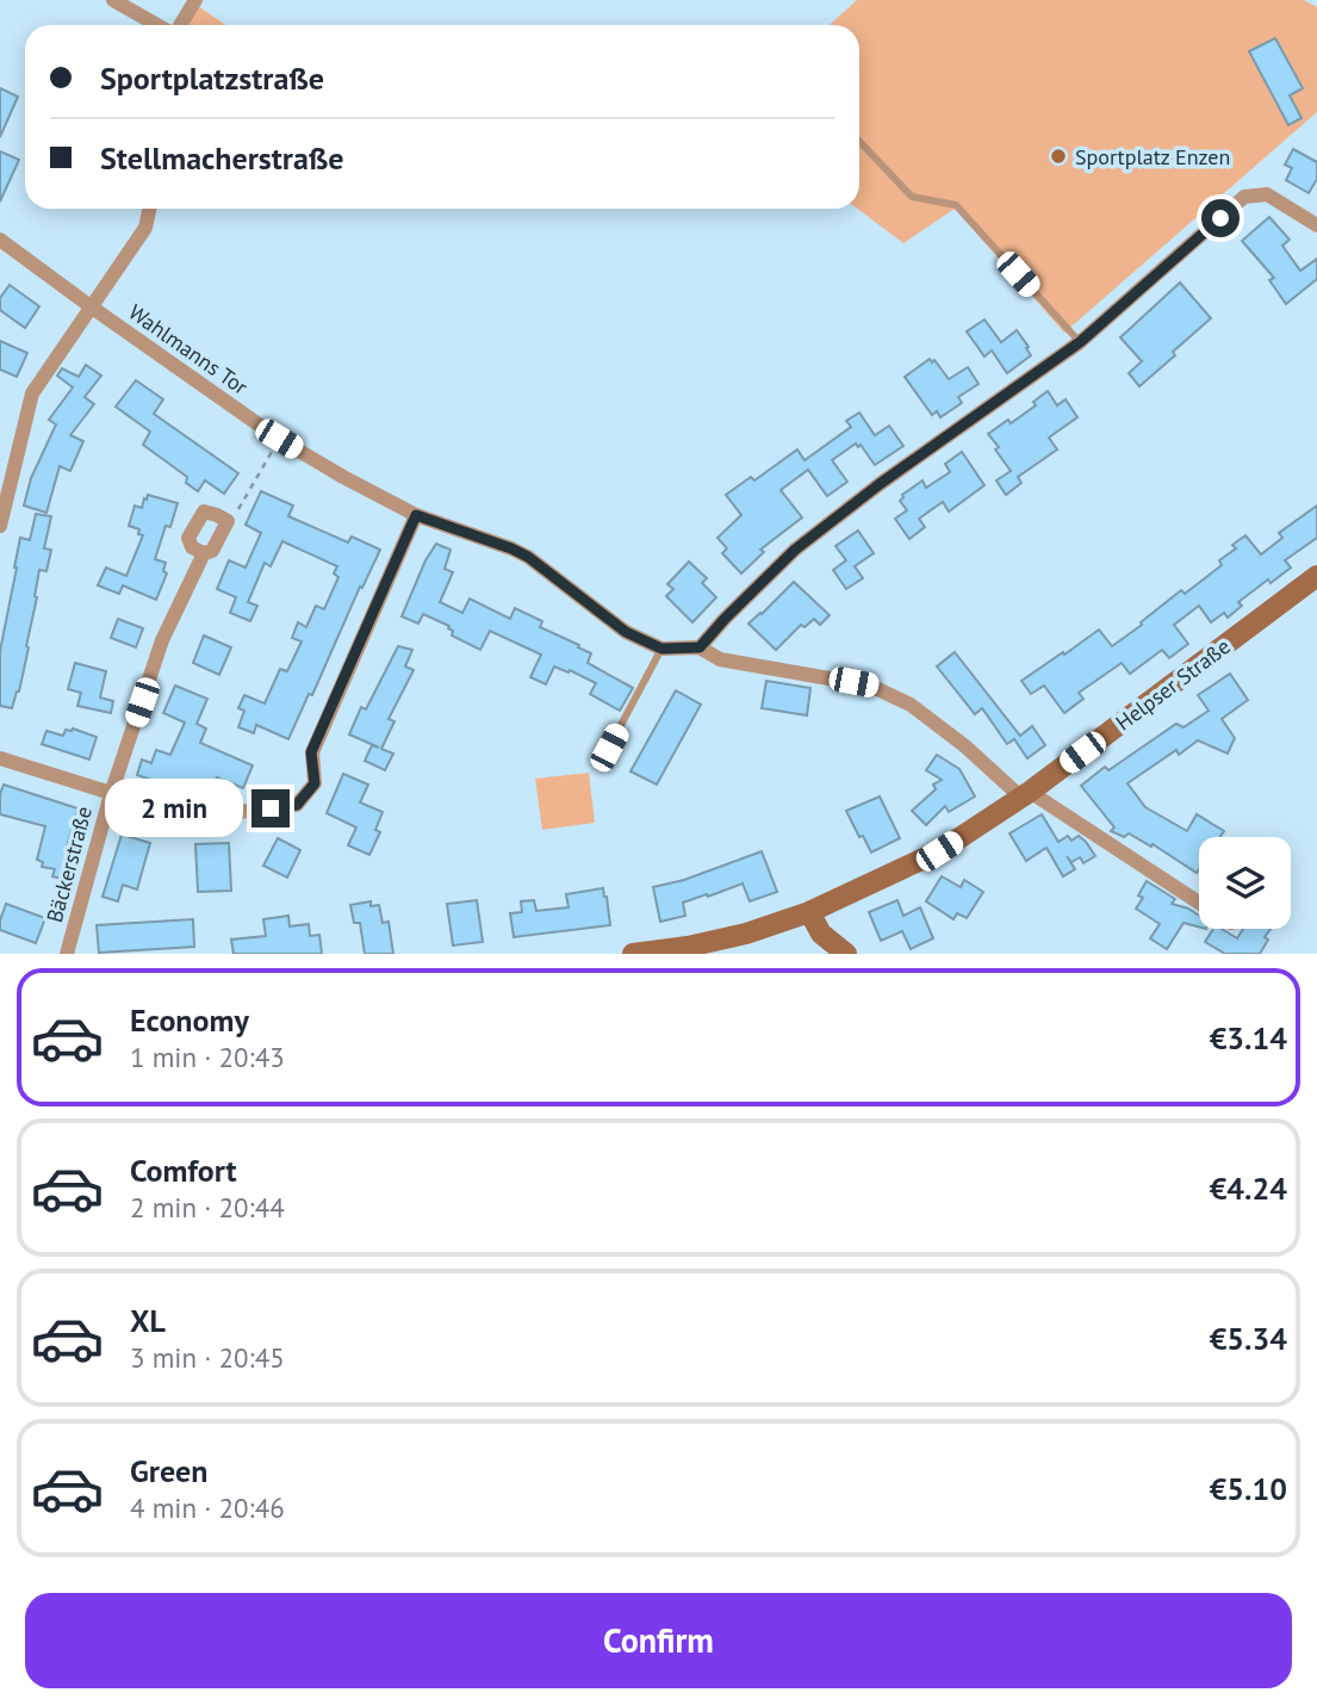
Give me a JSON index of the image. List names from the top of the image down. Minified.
{"streets":{"street":["Wahlmanns Tor","Helpser Straße","Bäckerstraße"]},"crossings":[["Wahlmanns Tor","Helpser Straße"]],"places":["Sportplatz Enzen"],"page":{"banner":["Sportplatzstraße","Stellmacherstraße"],"bubble":"2 min","list":[{"name":"Economy","note":"1 min · 20:43","value":"€3.14"},{"name":"Comfort","note":"2 min · 20:44","value":"€4.24"},{"name":"XL","note":"3 min · 20:45","value":"€5.34"},{"name":"Green","note":"4 min · 20:46","value":"€5.10"}],"buttons":"Confirm"}}
